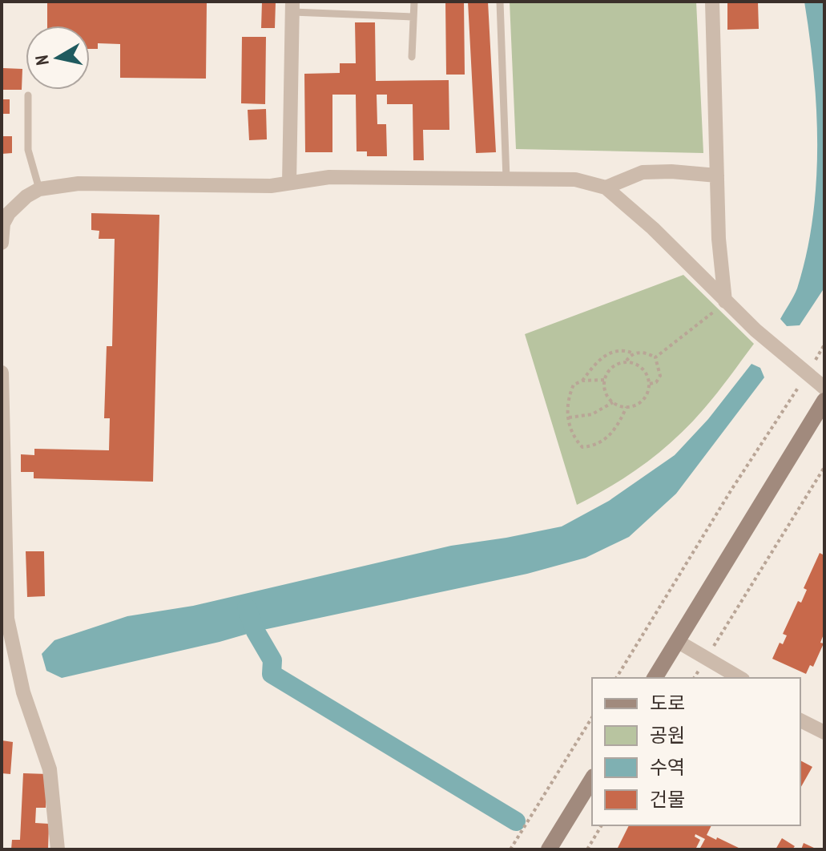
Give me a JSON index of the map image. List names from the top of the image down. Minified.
{"legend":["도로","공원","수역","건물"],"north":"left"}
